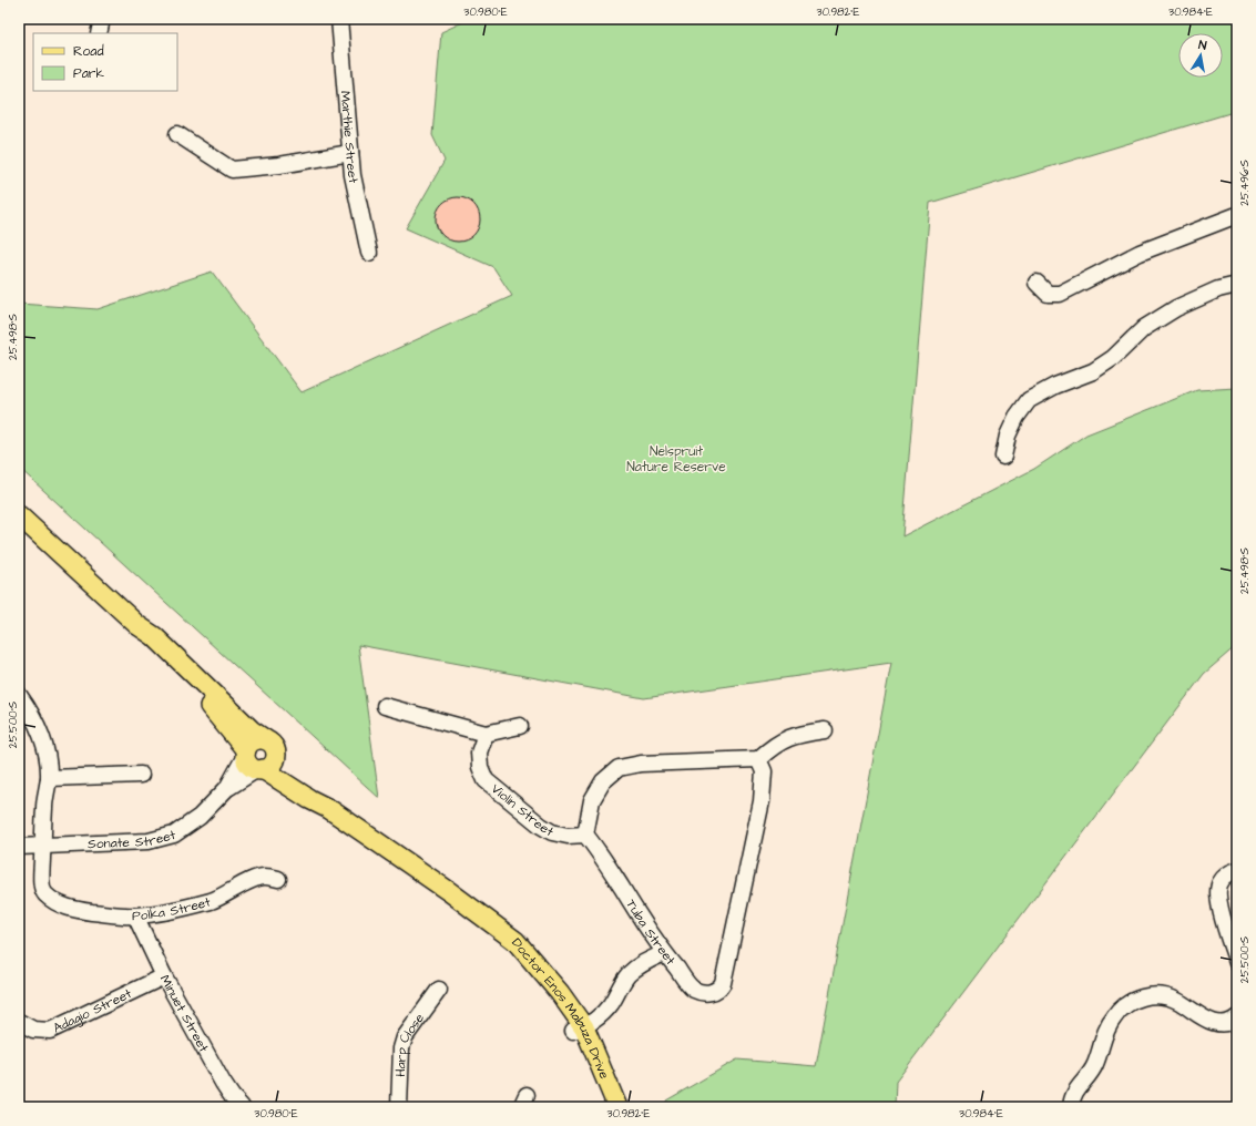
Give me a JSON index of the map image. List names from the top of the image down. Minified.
{"streets":{"main road":["Doctor Enos Mabuza Drive"],"street":["Marthie Street","Violin Street","Sonate Street","Polka Street","Tuba Street","Adagio Street","Minuet Street","Harp Close"]},"crossings":[["Violin Street","Tuba Street"],["Sonate Street","Polka Street"],["Sonate Street","Doctor Enos Mabuza Drive"],["Polka Street","Minuet Street"],["Adagio Street","Minuet Street"]],"parks":["Nelspruit Nature Reserve"],"legend":["Road","Park"],"north":"top","coordinates":["30.980°E","30.982°E","30.984°E","25.496°S","25.498°S","25.500°S"]}
